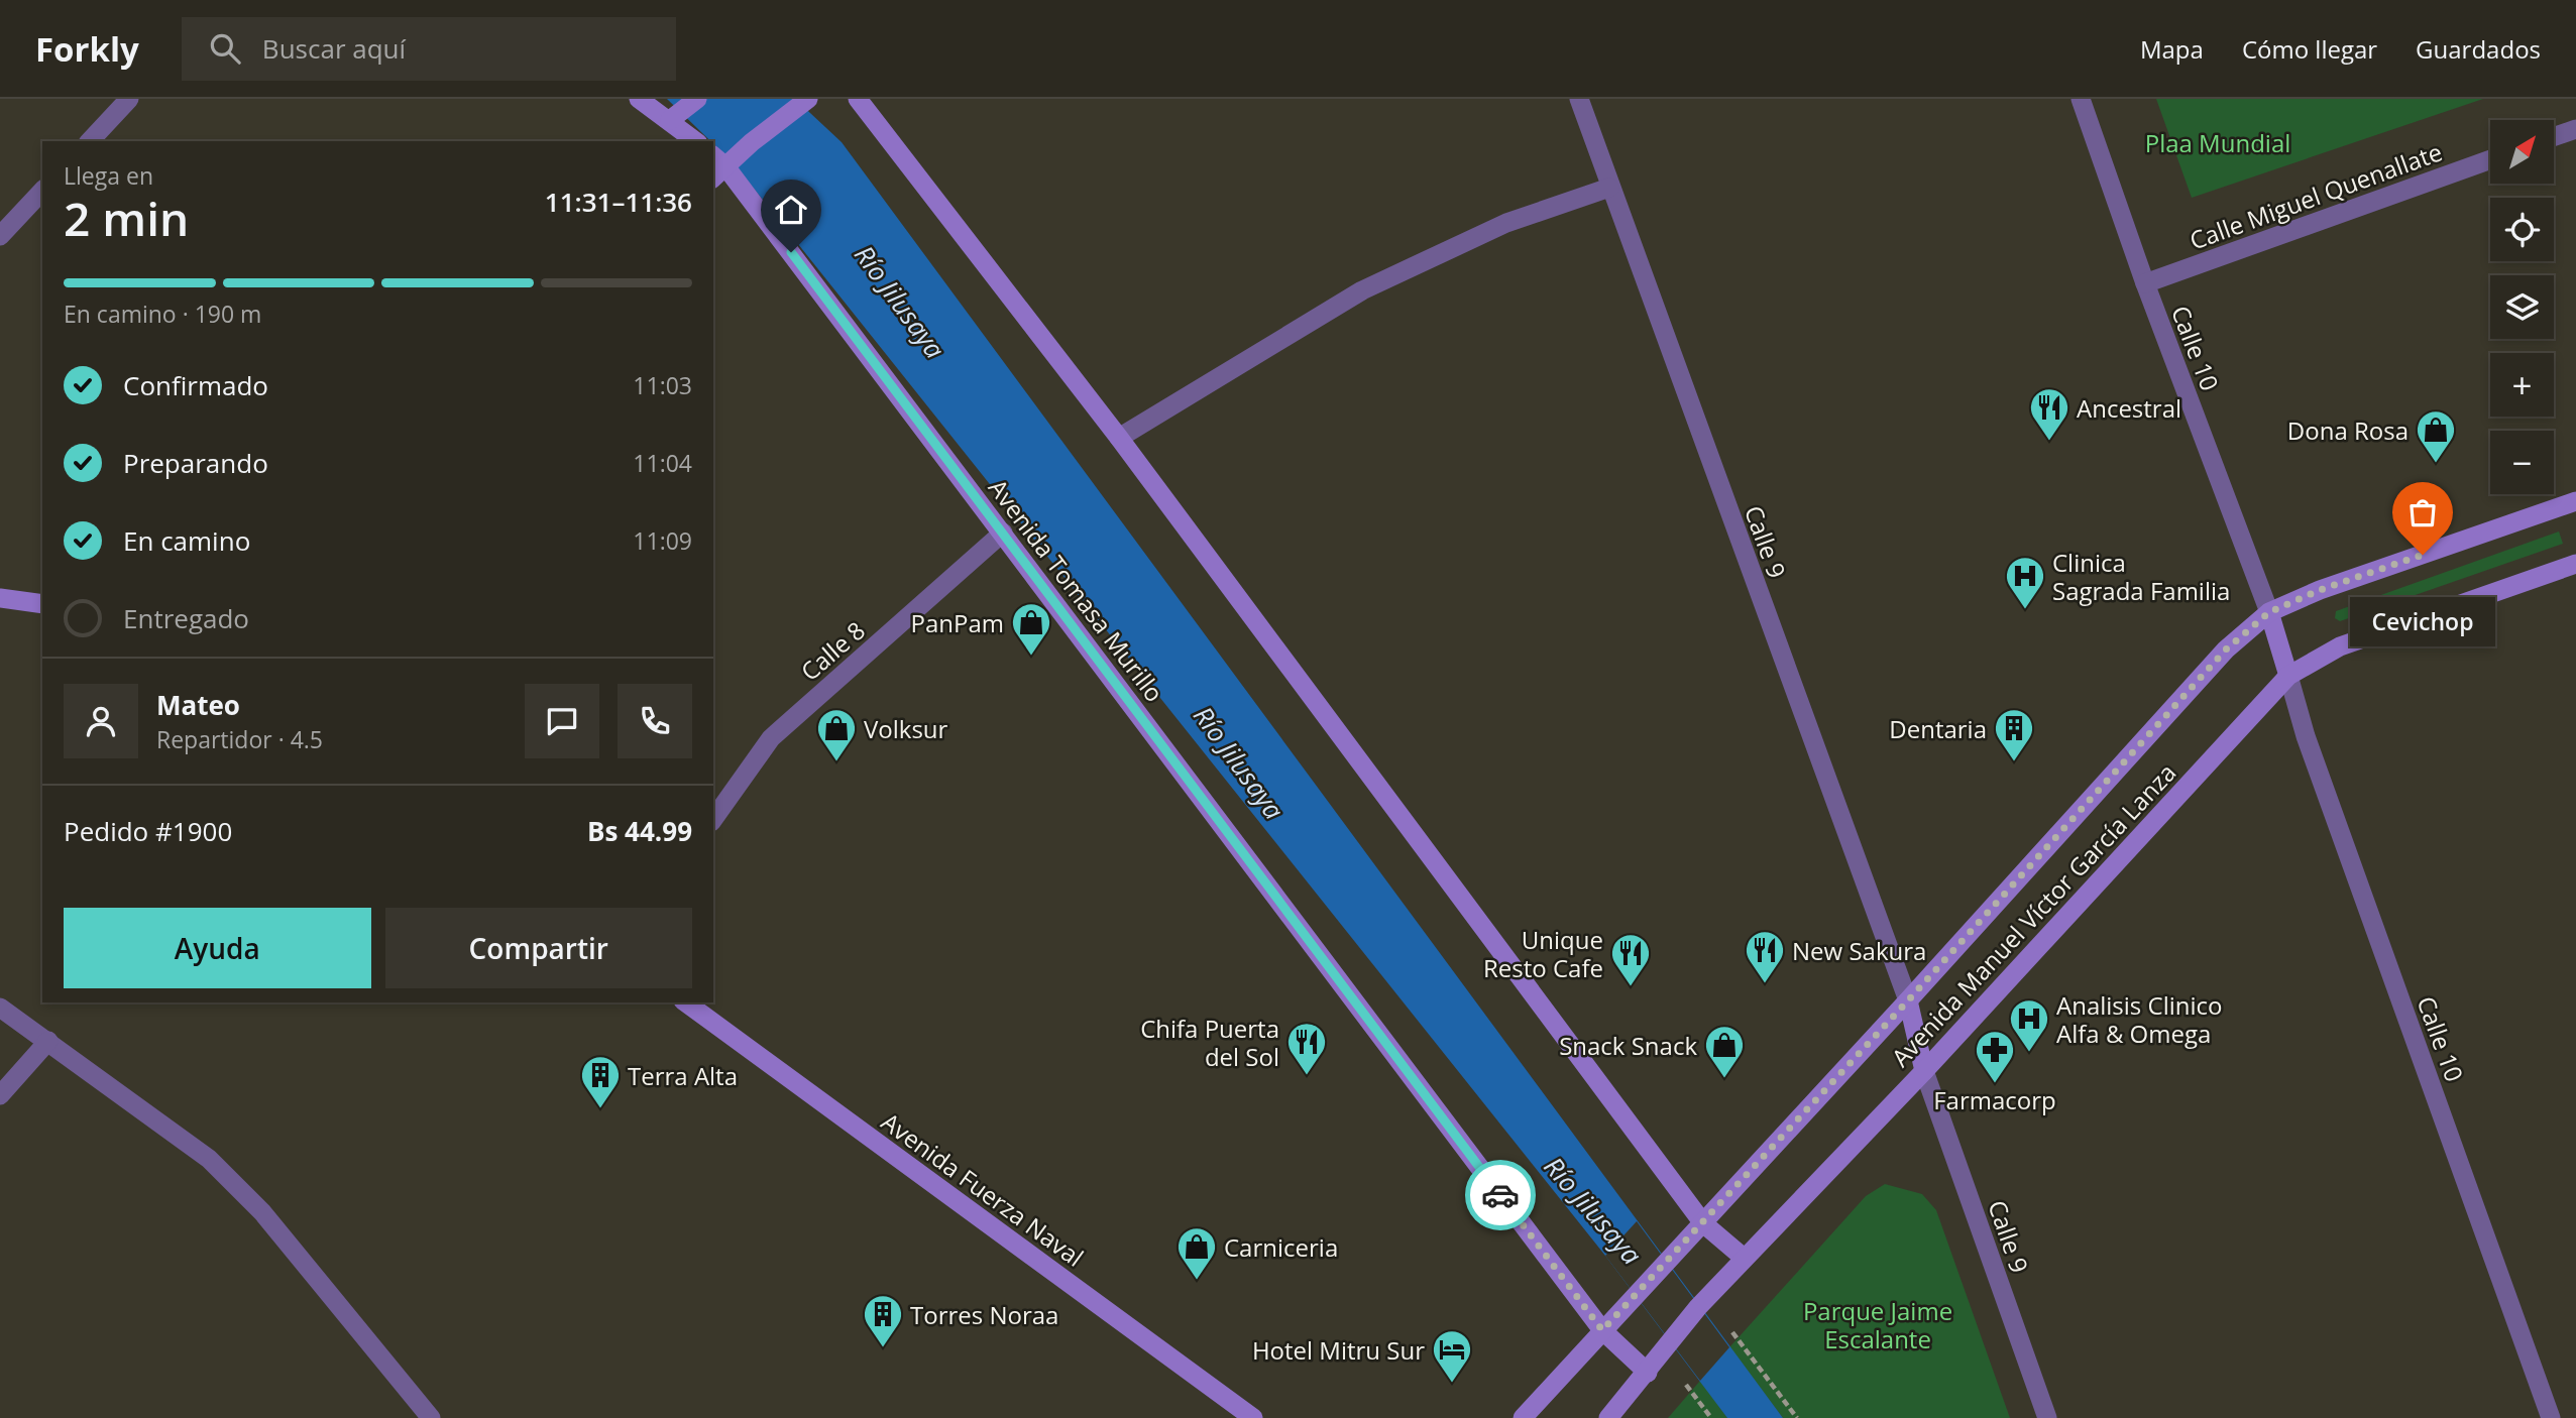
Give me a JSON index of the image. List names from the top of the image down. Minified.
{"streets":{"main road":["Avenida Tomasa Murillo","Avenida Manuel Víctor García Lanza","Avenida Fuerza Naval"],"street":["Calle Miguel Quenallate","Calle 10","Calle 9","Calle 8"]},"crossings":[["Calle Miguel Quenallate","Calle 10"],["Calle 10","Avenida Manuel Víctor García Lanza"],["Calle 9","Avenida Manuel Víctor García Lanza"],["Avenida Tomasa Murillo","Calle 8"],["Avenida Tomasa Murillo","Avenida Manuel Víctor García Lanza"]],"water":["Río Jilusaya"],"parks":["Plaa Mundial","Parque Jaime Escalante"],"places":{"restaurant":["Ancestral","New Sakura","Unique Resto Cafe","Chifa Puerta del Sol"],"shop":["Dona Rosa","PanPam","Volksur","Snack Snack","Carniceria"],"other":["Cevichop"],"hospital":["Clinica Sagrada Familia","Analisis Clinico Alfa & Omega"],"building":["Dentaria","Terra Alta","Torres Noraa"],"pharmacy":["Farmacorp"],"hotel":["Hotel Mitru Sur"]},"north":"top right","page":{"header":"Forkly","search":"Buscar aquí","nav":["Mapa","Cómo llegar","Guardados"],"map_buttons":["+","−"],"heading":["2 min","Llega en","11:31–11:36"],"panel":["Mateo","Repartidor · 4.5","Pedido #1900","Bs 44.99"],"bar":"En camino · 190 m","list":[["Confirmado","11:03"],["Preparando","11:04"],["En camino","11:09"],"Entregado"],"bubble":"Cevichop","buttons":["Ayuda","Compartir"]}}
